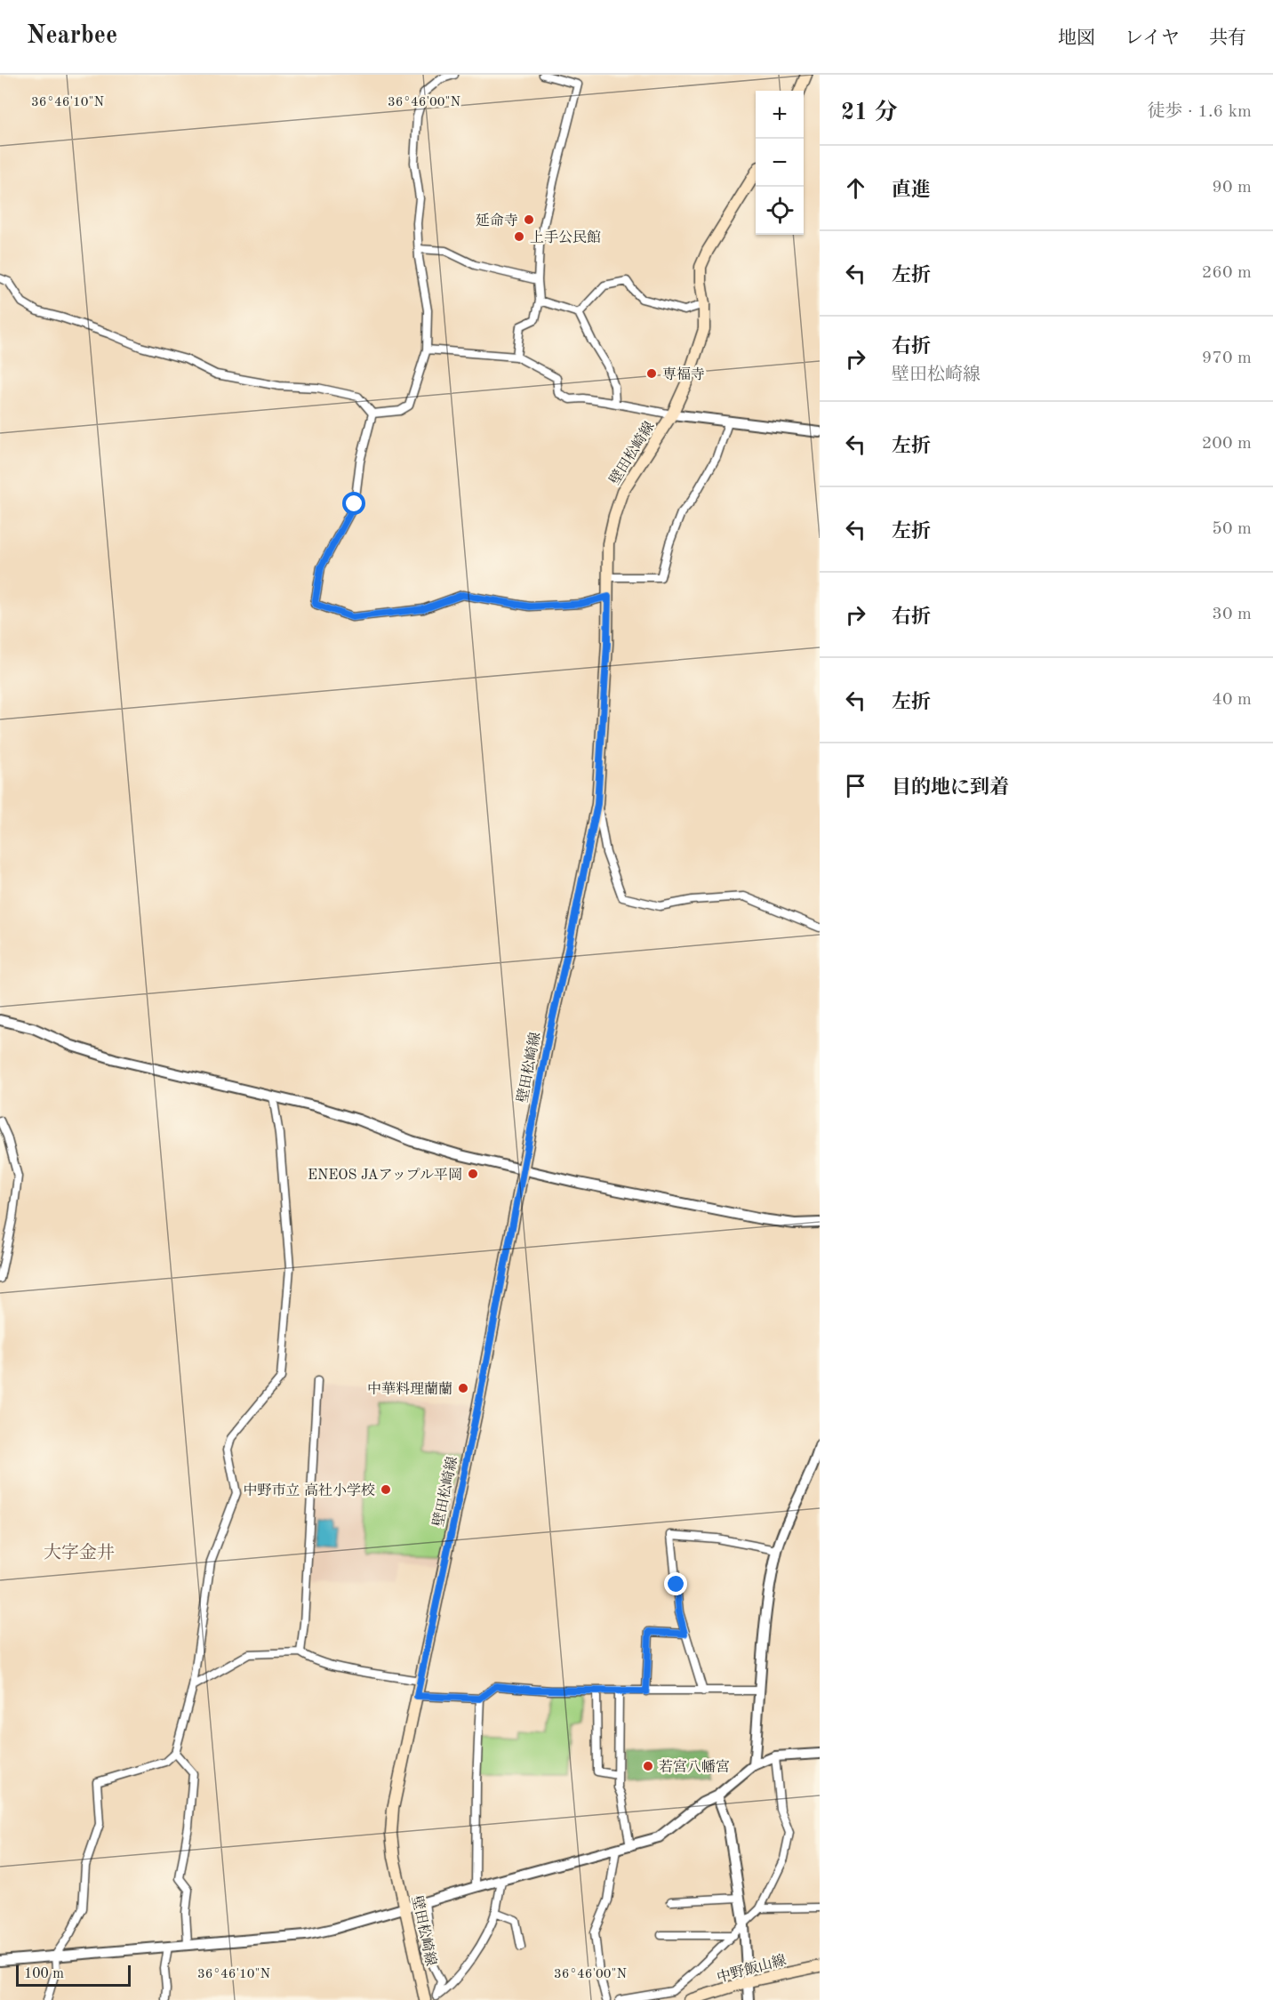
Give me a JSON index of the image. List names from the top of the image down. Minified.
{"streets":{"main road":["壁田松崎線","中野飯山線"]},"districts":["大字金井"],"places":["延命寺","上手公民館","専福寺","ENEOS JAアップル平岡","中華料理蘭蘭","中野市立 高社小学校","若宮八幡宮"],"scale_bar":"100 m","page":{"header":"Nearbee","nav":["地図","レイヤ","共有"],"heading":["21 分","徒歩 · 1.6 km"],"map_buttons":["+","−"],"list":[["直進","90 m"],["左折","260 m"],["右折","壁田松崎線","970 m"],["左折","200 m"],["左折","50 m"],["右折","30 m"],["左折","40 m"],"目的地に到着"],"scale":"100 m"},"coordinates":["36°46'10\"N","36°46'00\"N"]}
